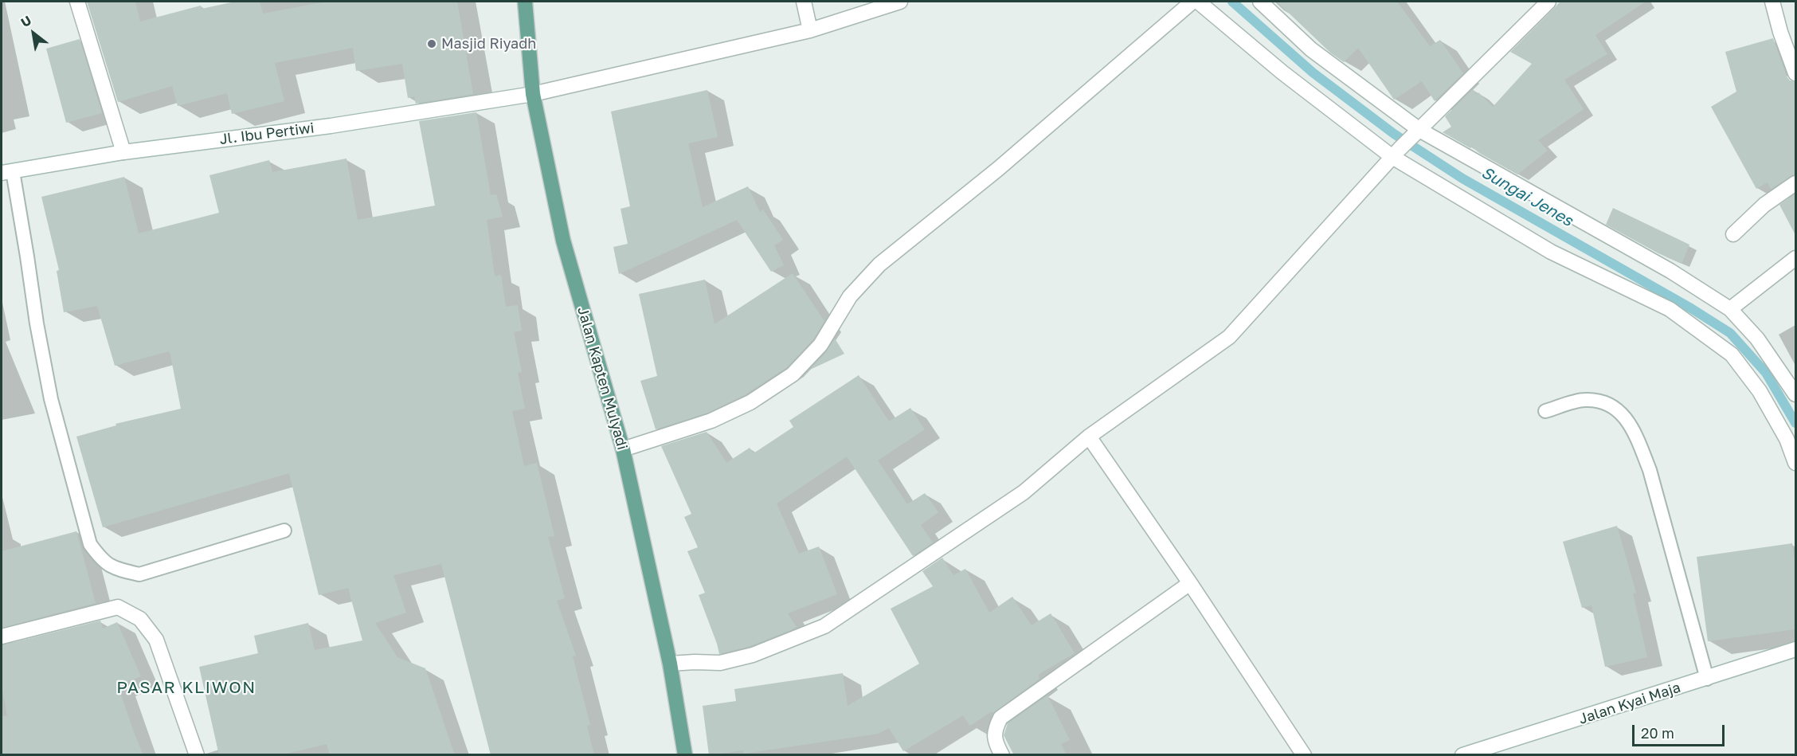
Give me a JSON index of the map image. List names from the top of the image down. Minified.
{"streets":{"main road":["Jalan Kapten Mulyadi"],"street":["Jl. Ibu Pertiwi","Jalan Kyai Maja"]},"crossings":[["Jl. Ibu Pertiwi","Jalan Kapten Mulyadi"]],"districts":["PASAR KLIWON"],"water":["Sungai Jenes"],"places":["Masjid Riyadh"],"scale_bar":"20 m","north":"top left"}
